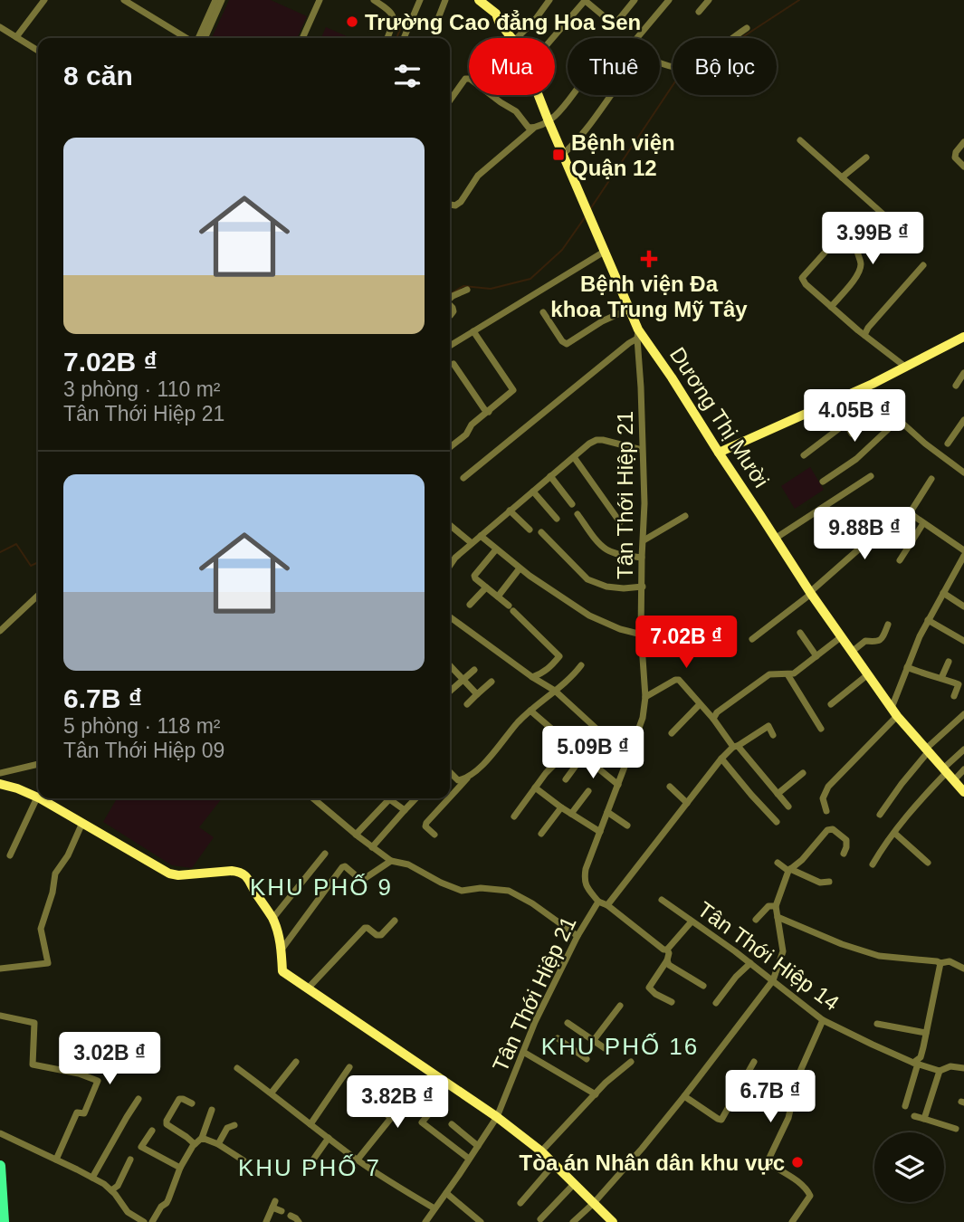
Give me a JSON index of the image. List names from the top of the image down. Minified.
{"streets":{"street":["Dương Thị Mười","Tân Thới Hiệp 21","Tân Thới Hiệp 14"]},"crossings":[["Dương Thị Mười","Tân Thới Hiệp 21"]],"districts":["KHU PHỐ 9","KHU PHỐ 16","KHU PHỐ 7"],"places":{"other":["Trường Cao đẳng Hoa Sen","Tòa án Nhân dân khu vực"],"transit":["Bệnh viện Quận 12"],"health":["Bệnh viện Đa khoa Trung Mỹ Tây"]},"page":{"chip":["Mua","Thuê","Bộ lọc"],"heading":"8 căn","list":[{"name":"7.02B ₫","note":"3 phòng · 110 m² · Tân Thới Hiệp 21"},{"name":"6.7B ₫","note":"5 phòng · 118 m² · Tân Thới Hiệp 09"}],"price":["3.99B ₫","4.05B ₫","9.88B ₫","7.02B ₫","5.09B ₫","3.02B ₫","6.7B ₫","3.82B ₫"]}}
